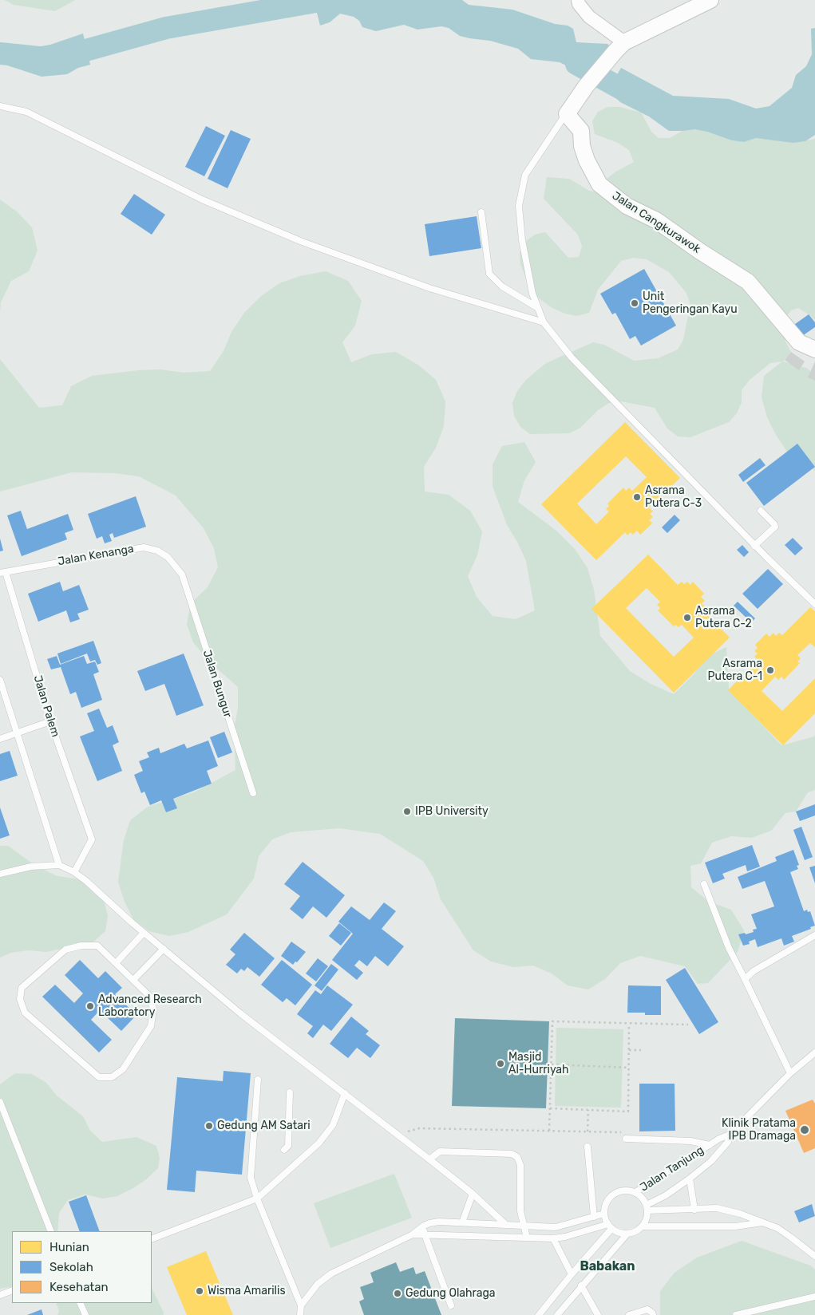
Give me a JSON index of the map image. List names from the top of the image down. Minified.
{"streets":{"street":["Jalan Cangkurawok"],"lane":["Jalan Kenanga","Jalan Bungur","Jalan Palem","Jalan Tanjung"]},"crossings":[["Jalan Kenanga","Jalan Bungur"],["Jalan Kenanga","Jalan Palem"]],"districts":["Babakan"],"places":["Unit Pengeringan Kayu","Asrama Putera C-3","Asrama Putera C-2","Asrama Putera C-1","IPB University","Advanced Research Laboratory","Masjid Al-Hurriyah","Gedung AM Satari","Klinik Pratama IPB Dramaga","Wisma Amarilis","Gedung Olahraga"],"legend":["Hunian","Sekolah","Kesehatan"]}
